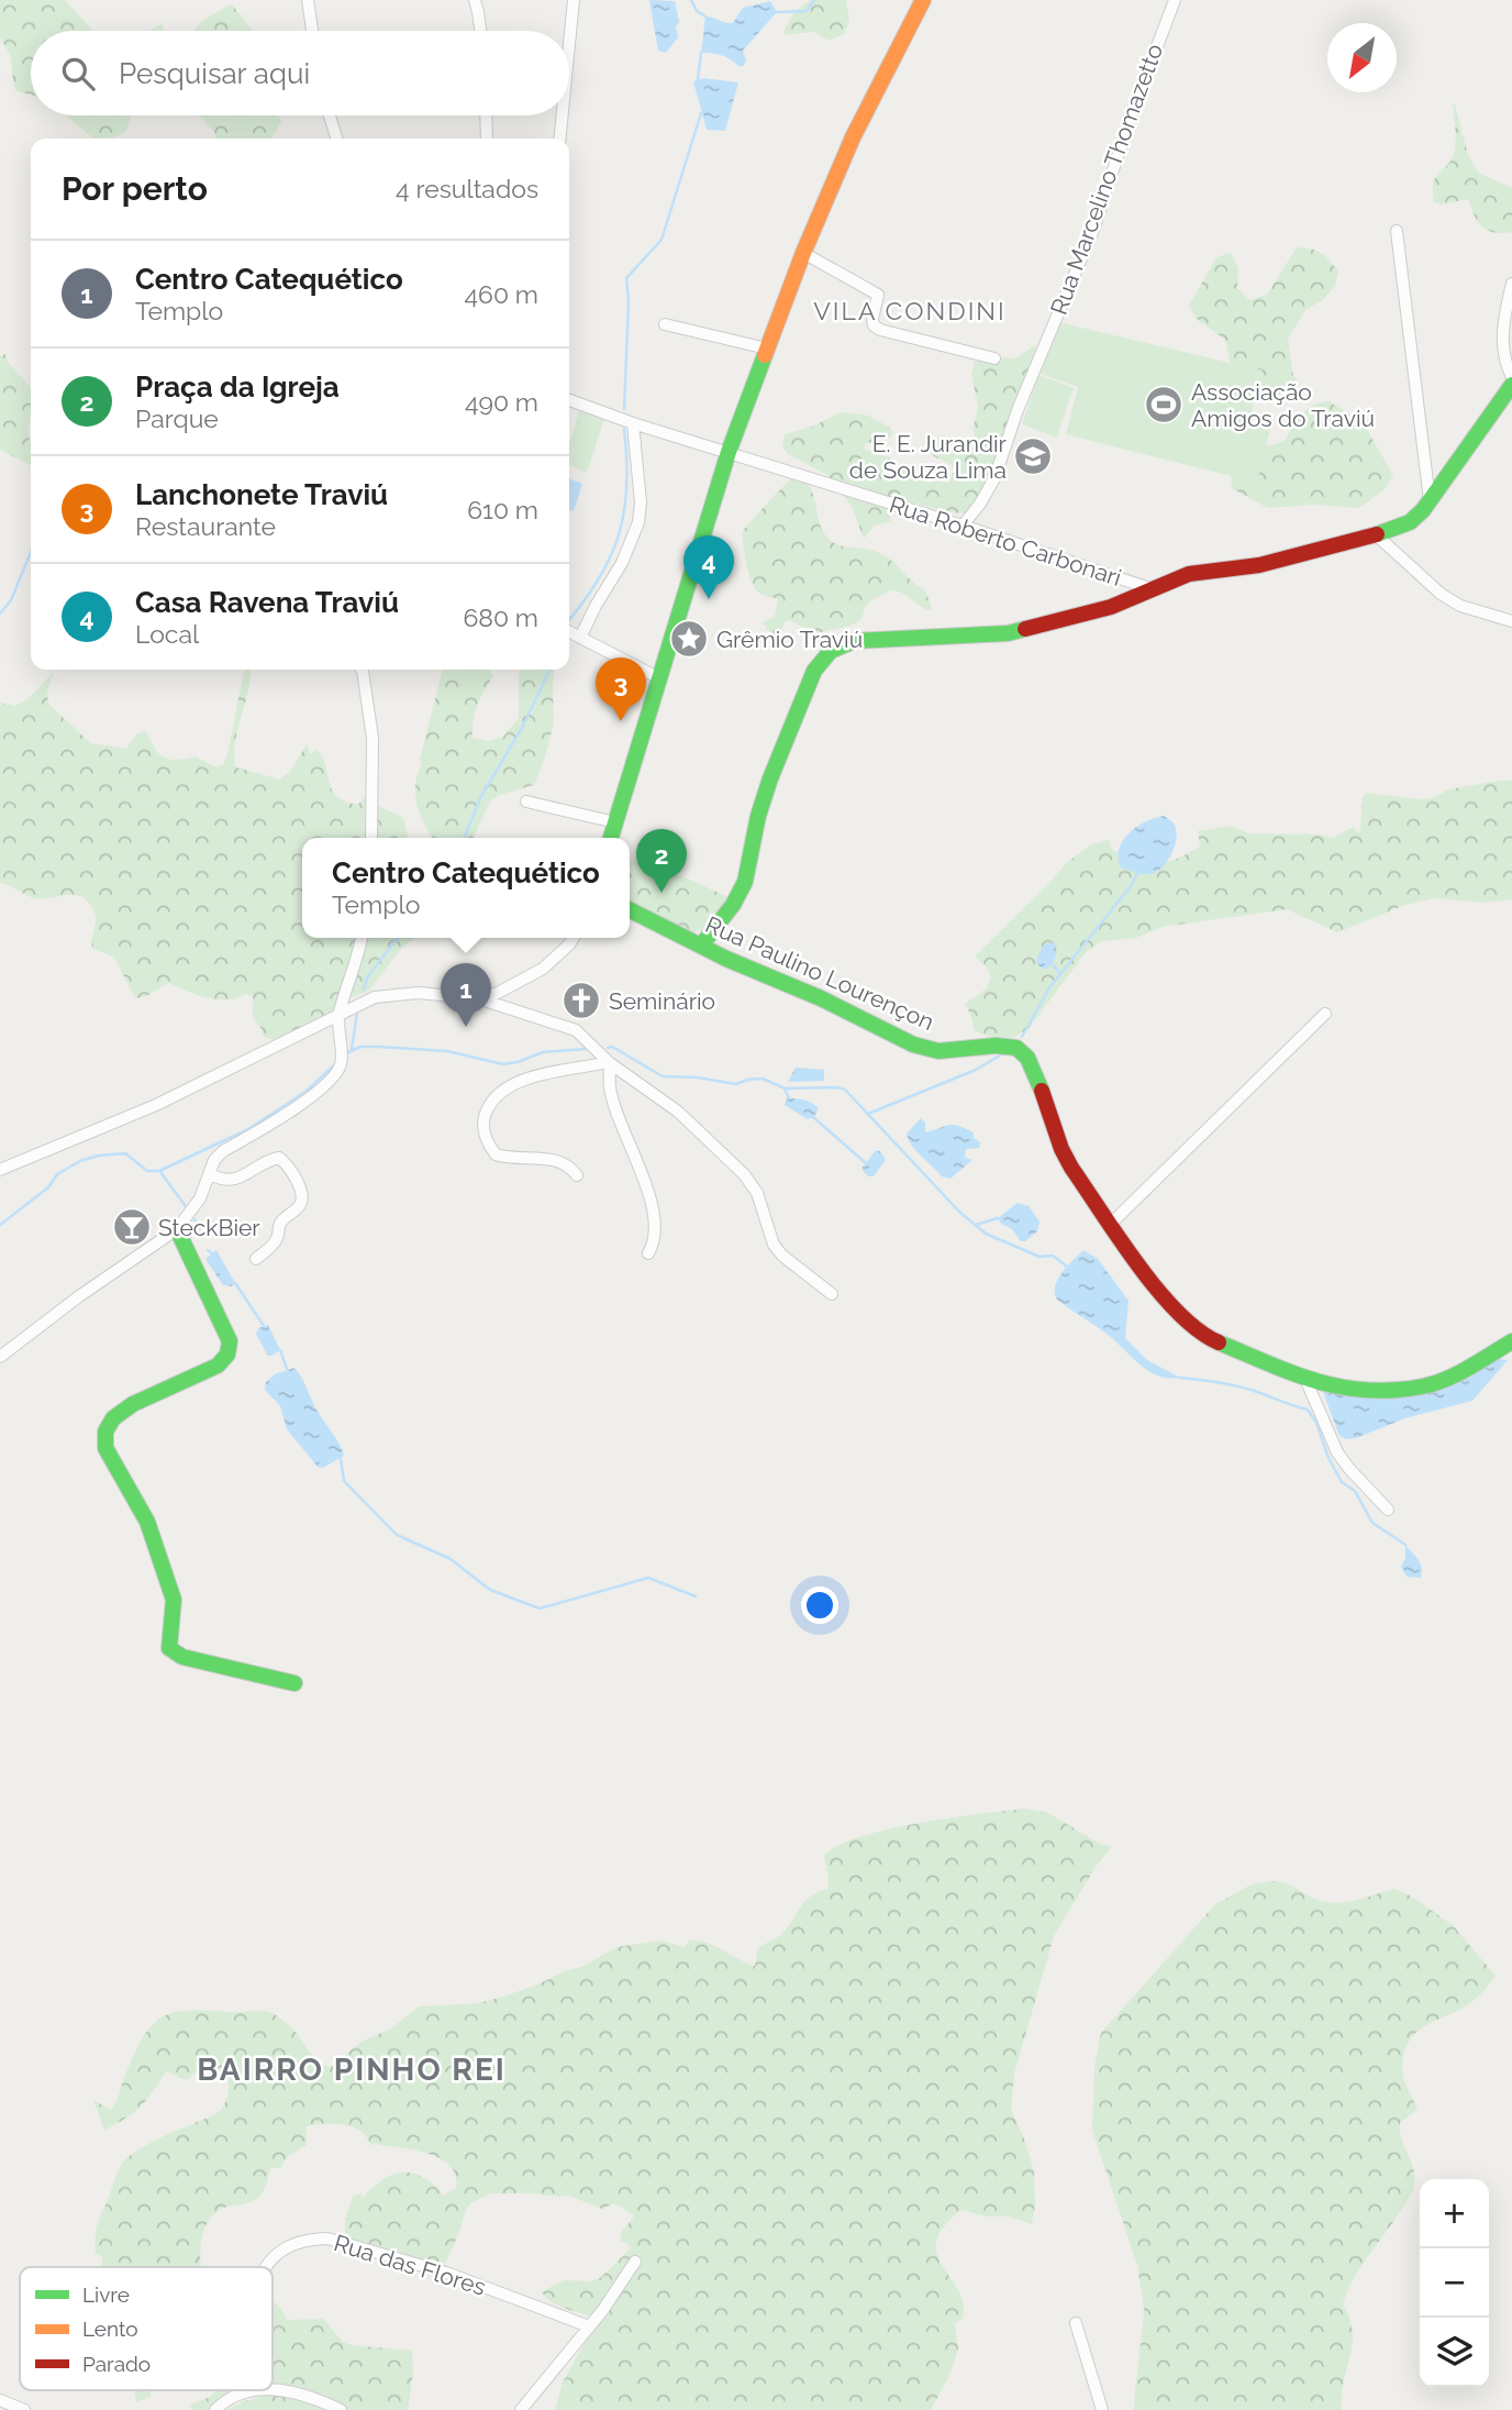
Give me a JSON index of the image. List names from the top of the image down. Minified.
{"streets":{"street":["Rua Marcelino Thomazetto","Rua Roberto Carbonari","Rua Paulino Lourençon","Rua das Flores"]},"crossings":[["Rua Marcelino Thomazetto","Rua Roberto Carbonari"]],"districts":["VILA CONDINI","BAIRRO PINHO REI"],"places":{"sports":["Associação Amigos do Traviú"],"school or university":["E. E. Jurandir de Souza Lima"],"place":["Grêmio Traviú"],"church":["Seminário"],"bar":["SteckBier"]},"legend":["Livre","Lento","Parado"],"north":"bottom left","page":{"search":"Pesquisar aqui","heading":["Por perto","4 resultados"],"list":[{"mark":"1","name":"Centro Catequético","note":"Templo","value":"460 m"},{"mark":"2","name":"Praça da Igreja","note":"Parque","value":"490 m"},{"mark":"3","name":"Lanchonete Traviú","note":"Restaurante","value":"610 m"},{"mark":"4","name":"Casa Ravena Traviú","note":"Local","value":"680 m"}],"pins":["4","3","2","1"],"popup":["Centro Catequético","Templo"],"map_buttons":["+","−"]}}
